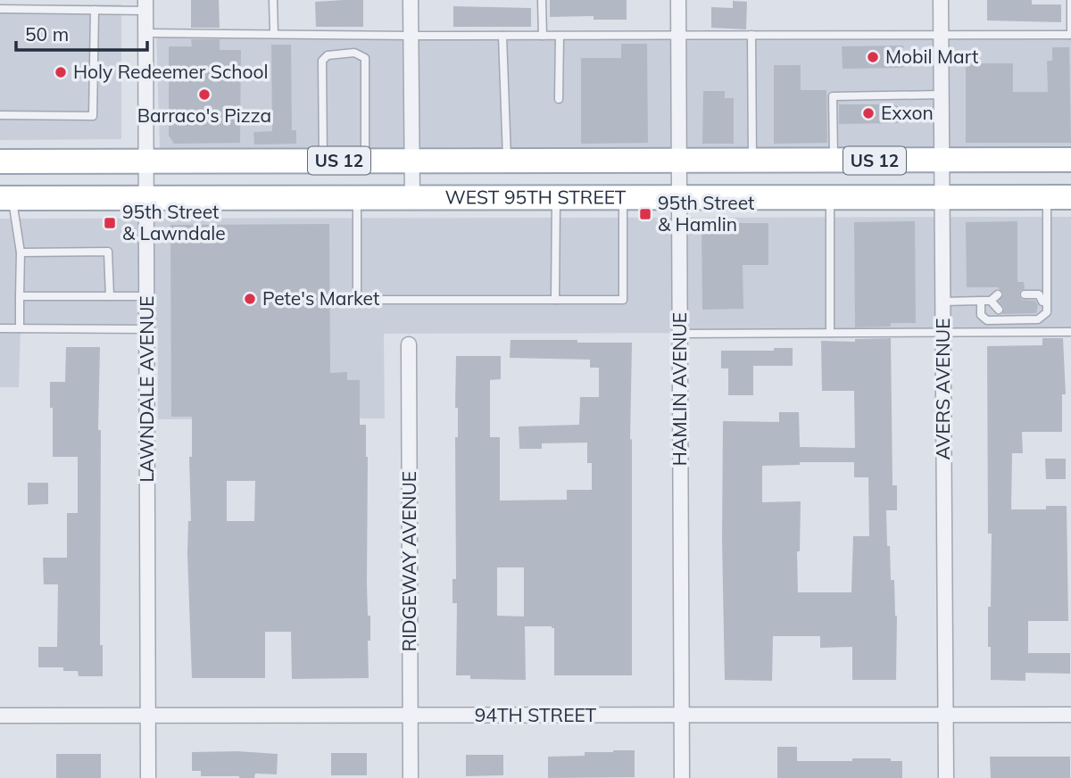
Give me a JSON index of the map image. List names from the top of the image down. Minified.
{"streets":{"main road":["US 12","WEST 95TH STREET"],"street":["LAWNDALE AVENUE","HAMLIN AVENUE","AVERS AVENUE","RIDGEWAY AVENUE","94TH STREET"]},"crossings":[["WEST 95TH STREET","LAWNDALE AVENUE"],["WEST 95TH STREET","HAMLIN AVENUE"],["WEST 95TH STREET","AVERS AVENUE"],["LAWNDALE AVENUE","94TH STREET"],["HAMLIN AVENUE","94TH STREET"],["AVERS AVENUE","94TH STREET"],["RIDGEWAY AVENUE","94TH STREET"]],"places":{"other":["Mobil Mart","Holy Redeemer School","Barraco's Pizza","Exxon","Pete's Market"],"transit":["95th Street & Hamlin","95th Street & Lawndale"]},"scale_bar":"50 m"}
